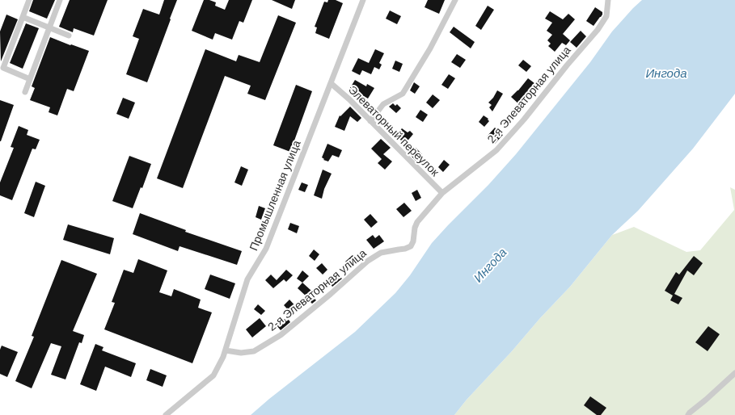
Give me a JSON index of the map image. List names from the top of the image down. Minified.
{"streets":{"street":["2-я Элеваторная улица","Элеваторный переулок","Промышленная улица"]},"crossings":[["2-я Элеваторная улица","Элеваторный переулок"],["2-я Элеваторная улица","Промышленная улица"],["Элеваторный переулок","Промышленная улица"]],"water":["Ингода"]}
